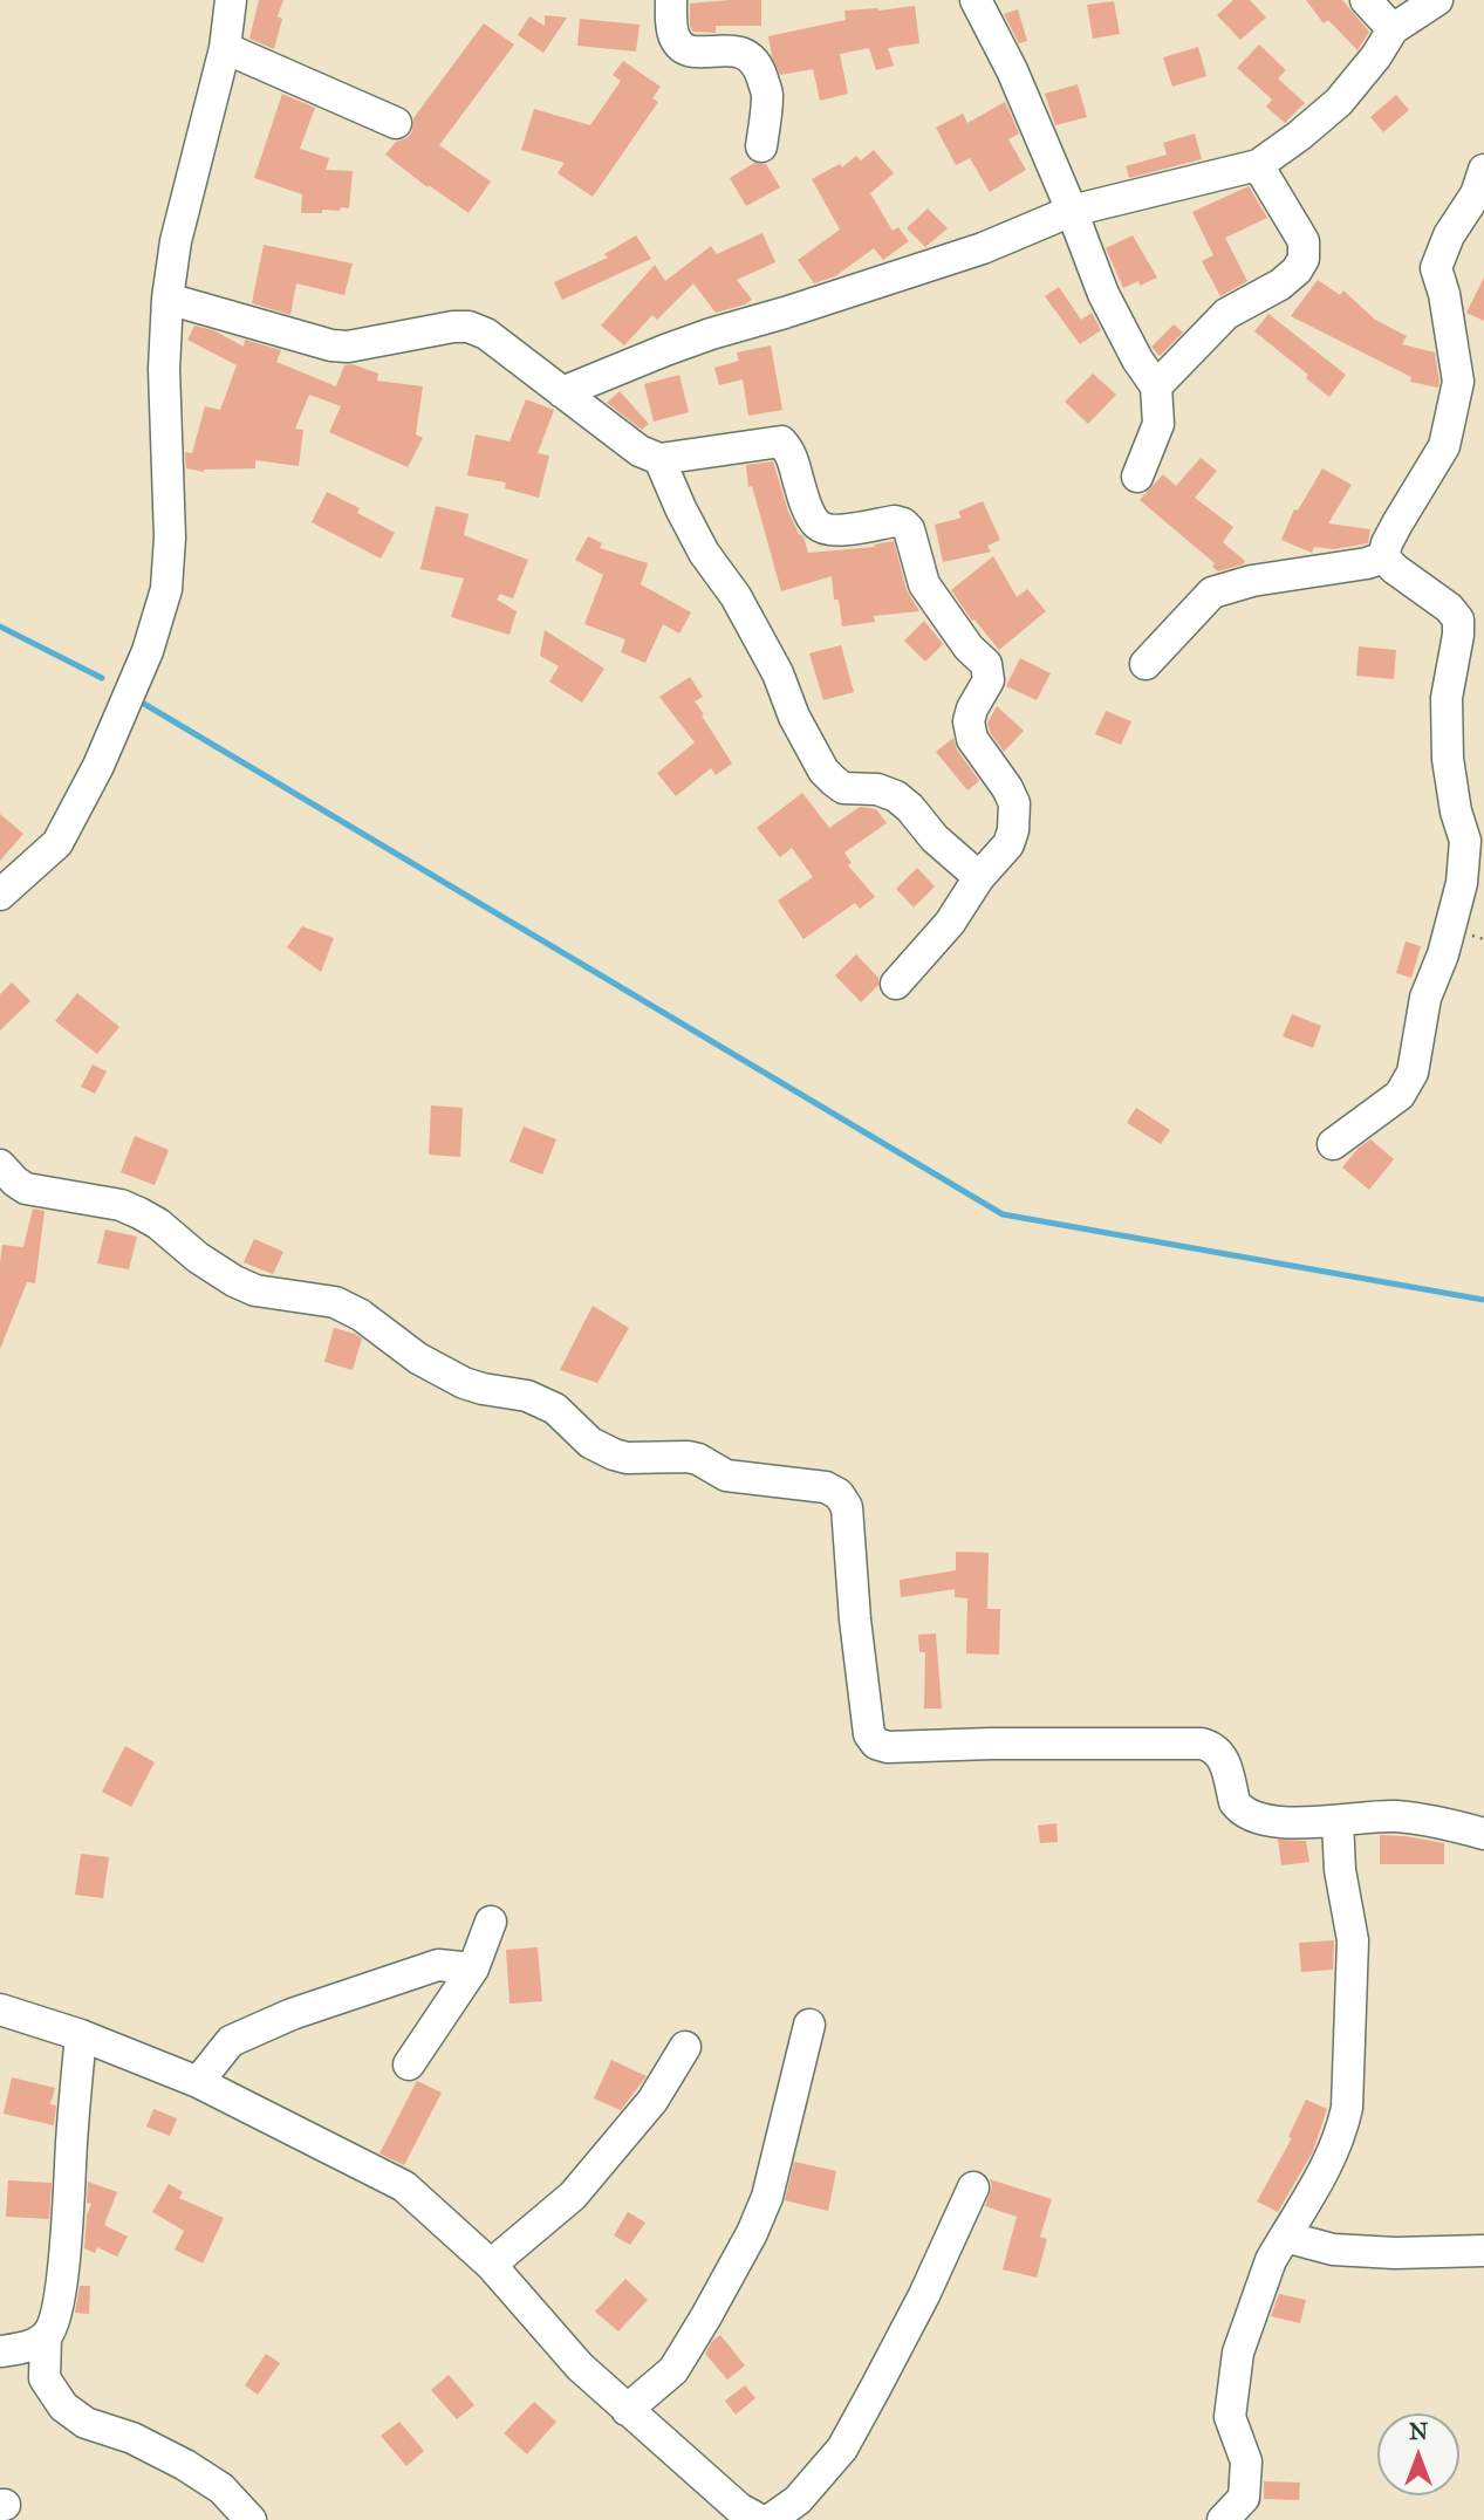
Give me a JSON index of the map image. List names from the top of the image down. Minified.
{"north":"top"}
